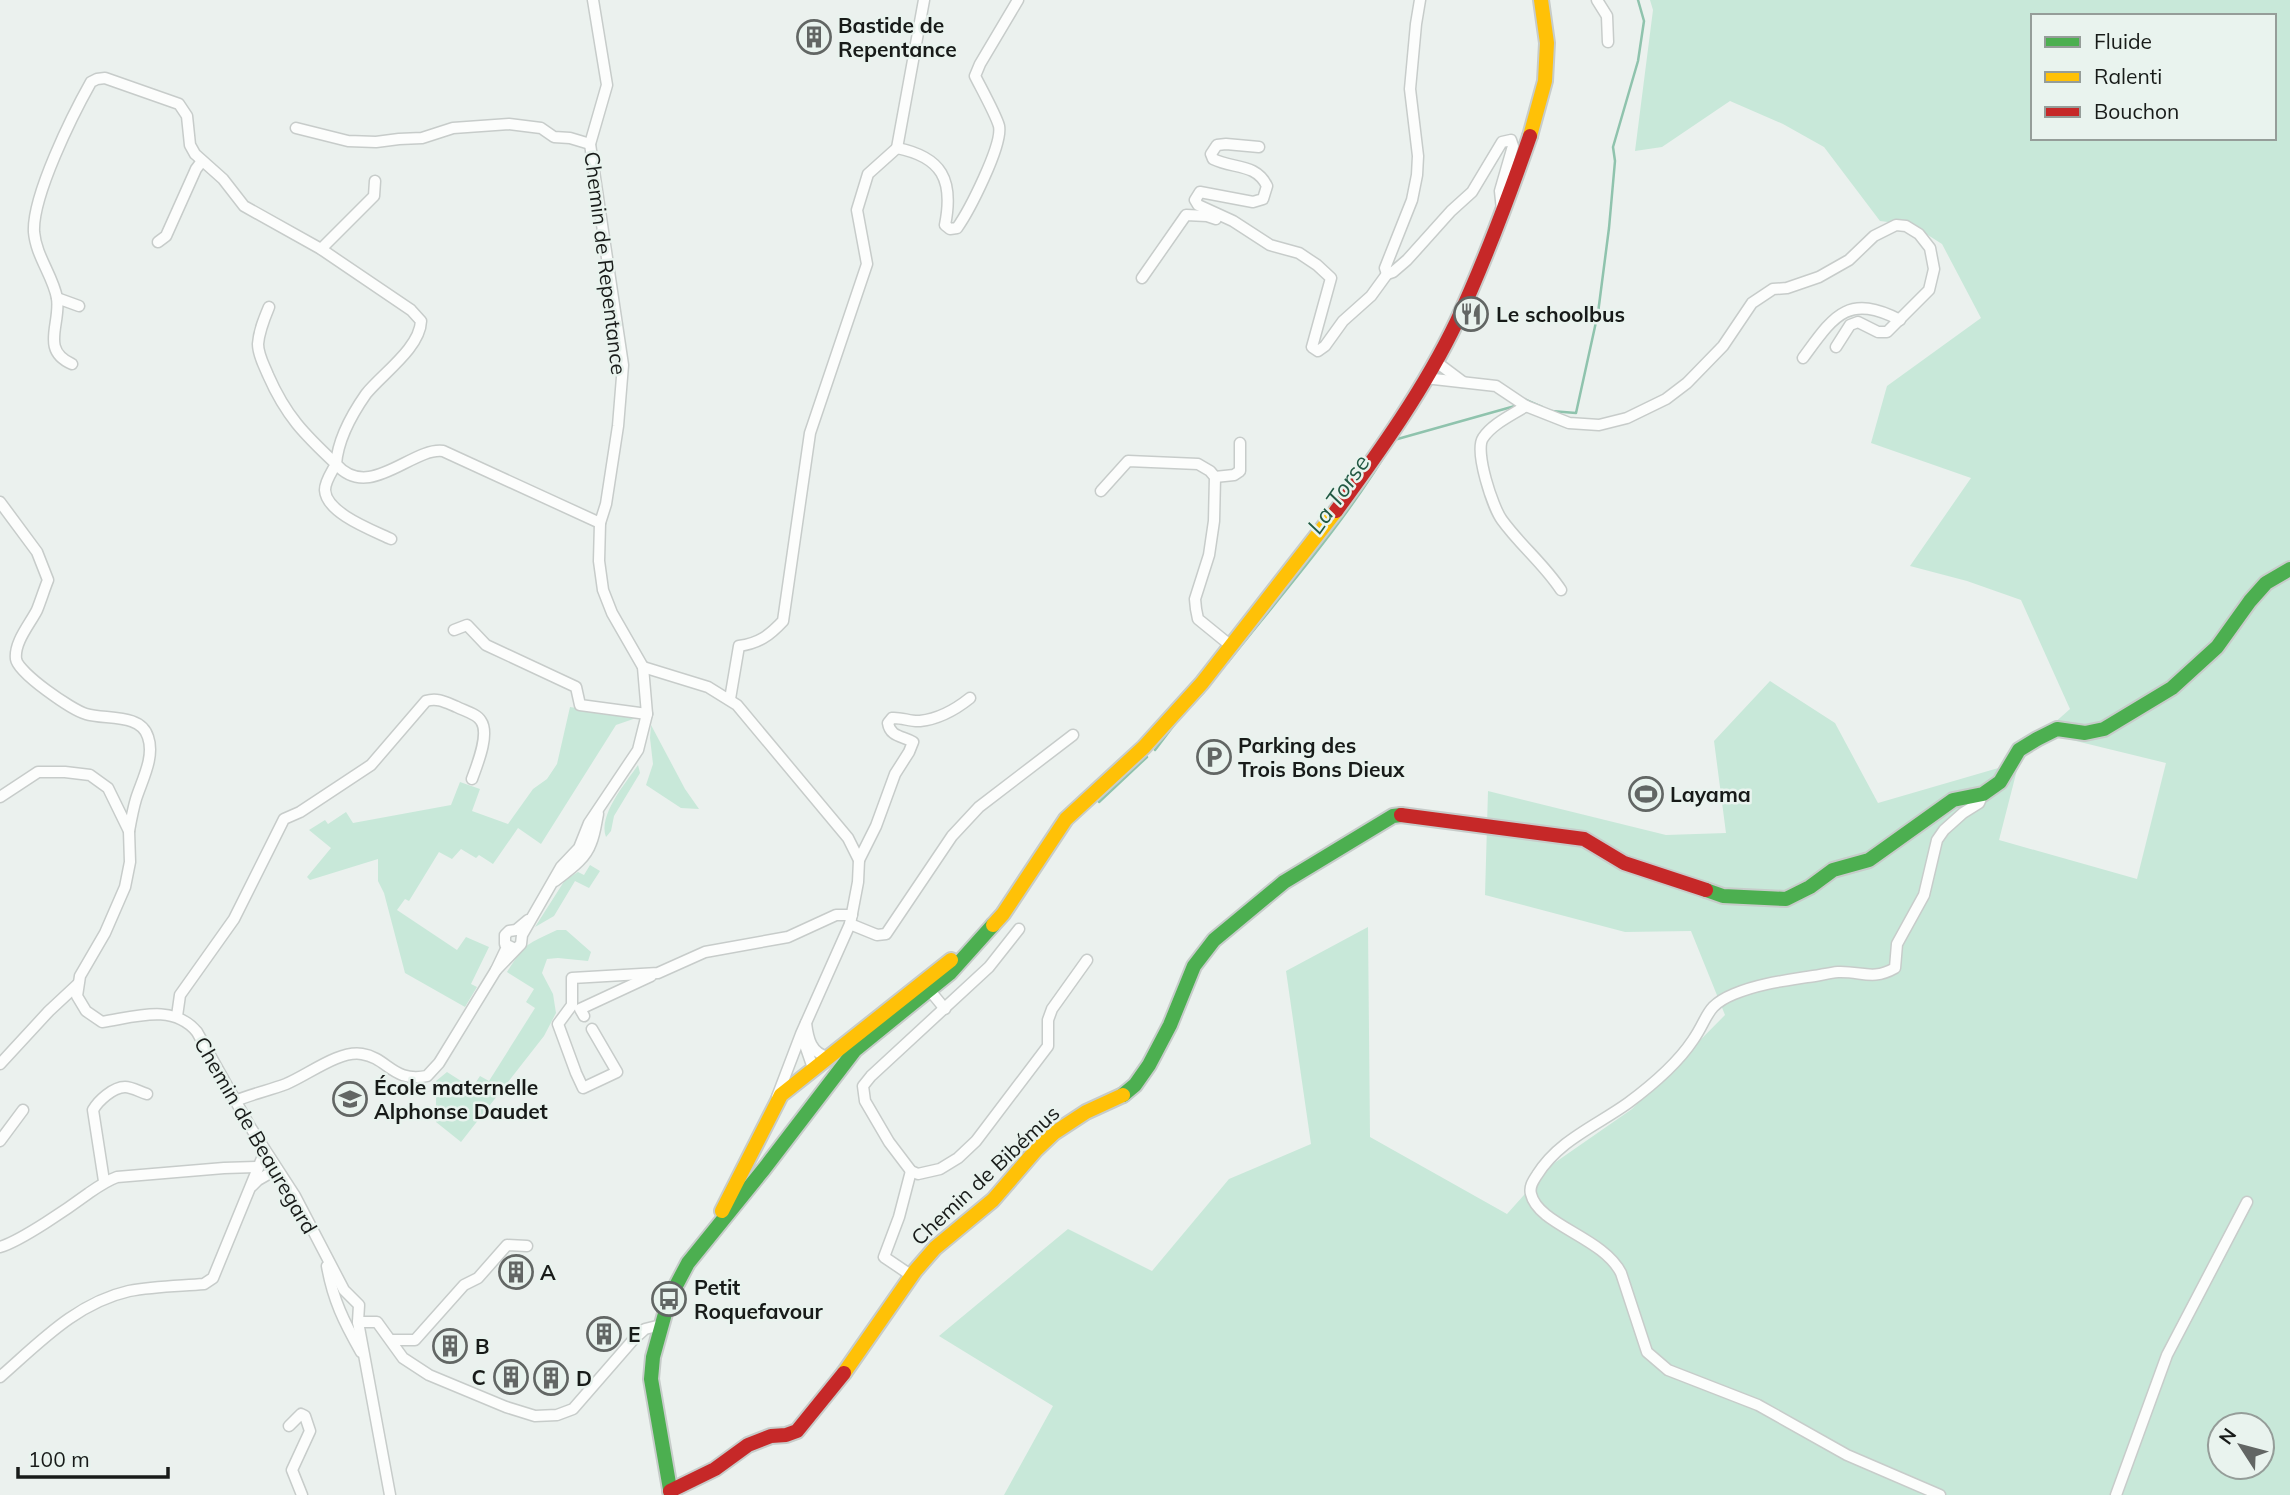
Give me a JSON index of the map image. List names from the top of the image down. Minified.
{"streets":{"main road":["Chemin de Bibémus"],"street":["Chemin de Repentance","Chemin de Beauregard"]},"water":["La Torse"],"places":{"building":["Bastide de Repentance","A","E","B","C","D"],"restaurant":["Le schoolbus"],"parking":["Parking des Trois Bons Dieux"],"sports":["Layama"],"school or university":["École maternelle Alphonse Daudet"],"bus stop":["Petit Roquefavour"]},"legend":["Fluide","Ralenti","Bouchon"],"scale_bar":"100 m","north":"top left"}
